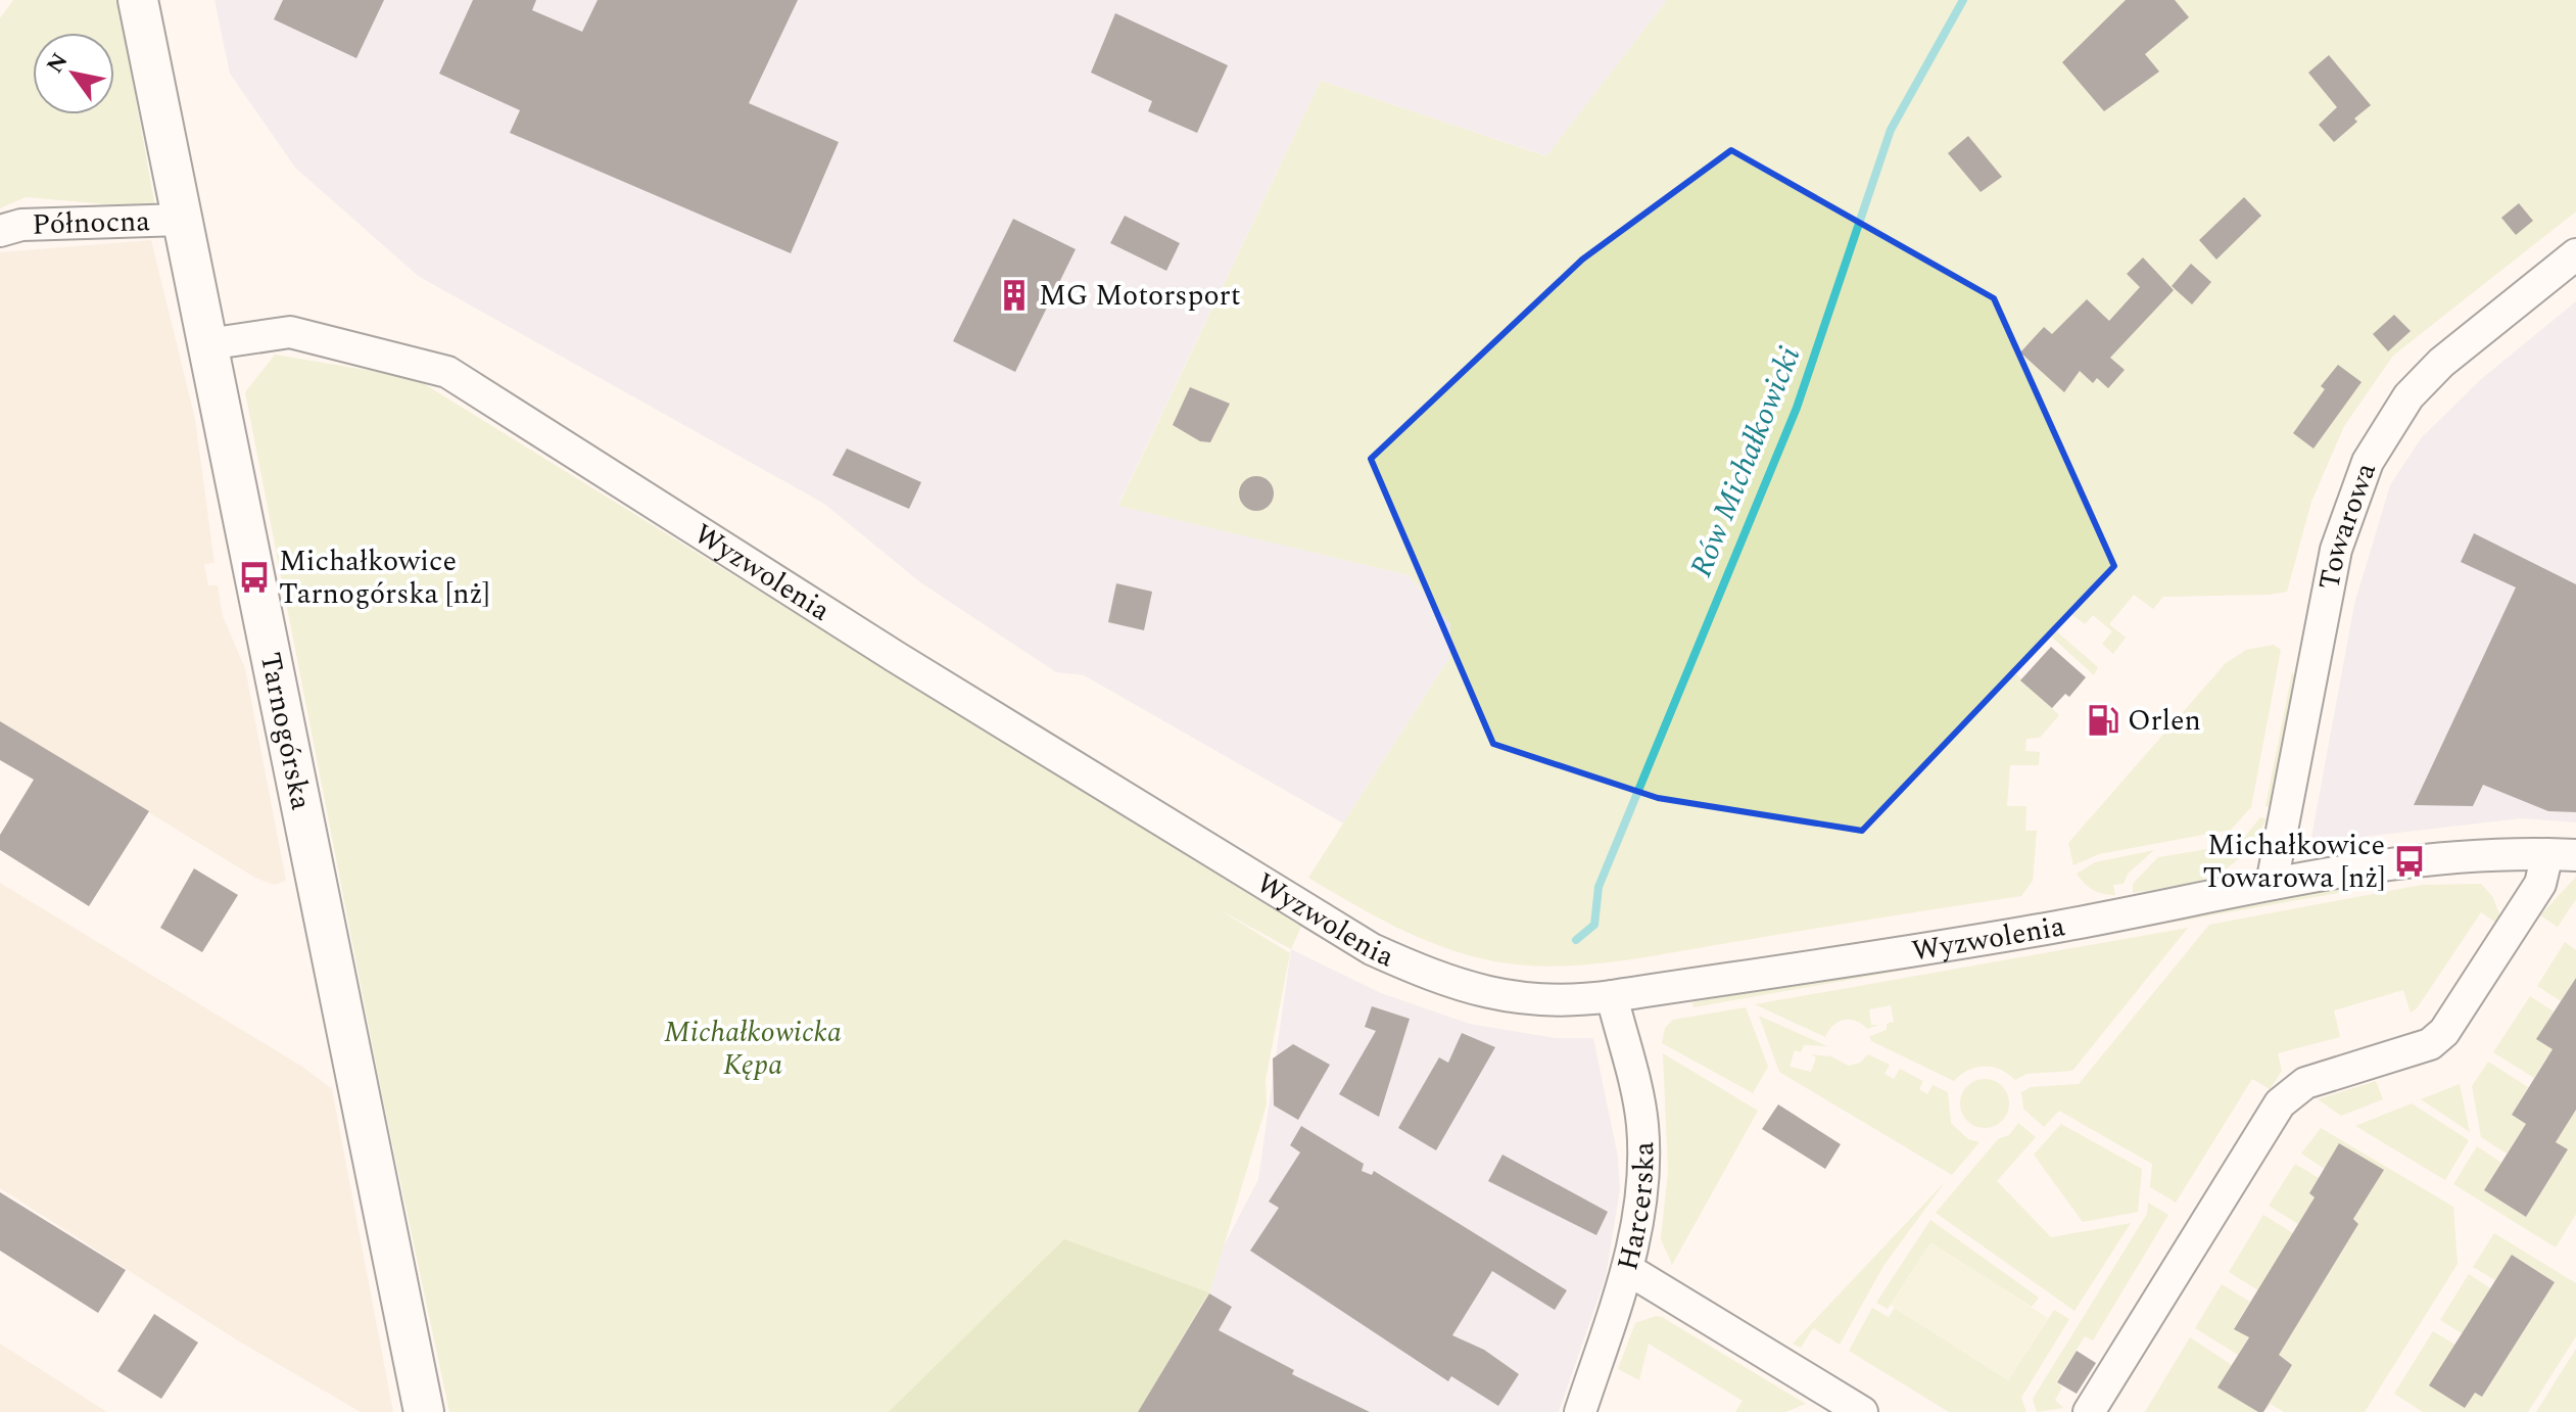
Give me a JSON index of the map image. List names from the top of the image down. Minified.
{"streets":{"street":["Północna","Towarowa","Wyzwolenia","Tarnogórska","Harcerska"]},"crossings":[["Północna","Tarnogórska"],["Towarowa","Wyzwolenia"],["Wyzwolenia","Tarnogórska"],["Wyzwolenia","Harcerska"]],"water":["Rów Michałkowicki"],"parks":["Michałkowicka Kępa"],"places":{"building":["MG Motorsport"],"bus stop":["Michałkowice Tarnogórska [nż]","Michałkowice Towarowa [nż]"],"fuel station":["Orlen"]},"north":"top left"}
